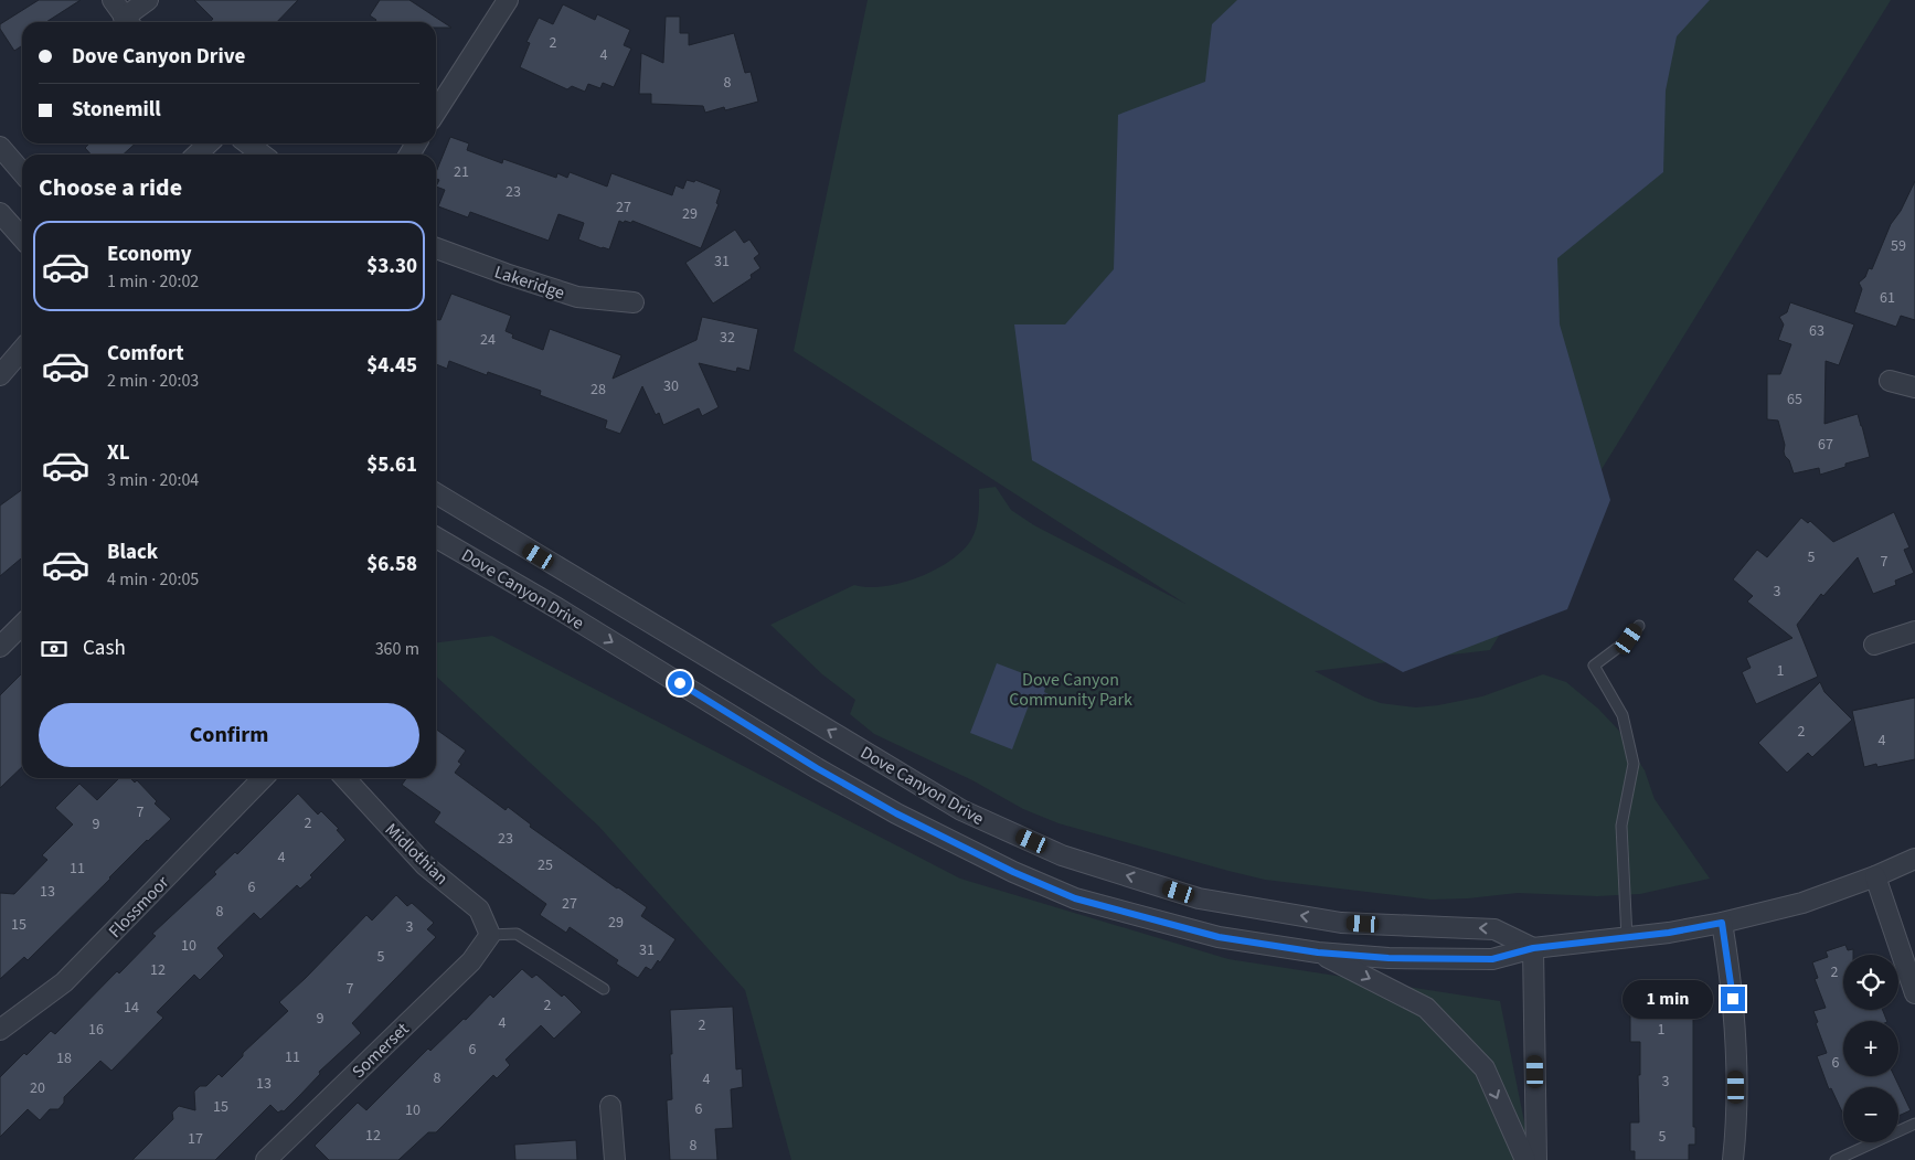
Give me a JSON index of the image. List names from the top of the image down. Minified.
{"streets":{"street":["Lakeridge","Dove Canyon Drive","Midlothian","Flossmoor","Somerset"]},"crossings":[["Midlothian","Somerset"]],"parks":["Dove Canyon Community Park"],"house_numbers":["2","4","8","21","23","27","29","59","31","61","63","32","24","30","28","65","67","5","7","3","1","2","4","7","2","9","23","4","25","11","6","13","27","8","29","15","3","10","31","5","12","2","7","2","14","9","4","2","16","1","6","11","18","6","8","4","3","13","20","15","6","10","12","5","17","8"],"page":{"banner":["Dove Canyon Drive","Stonemill"],"heading":"Choose a ride","list":[{"name":"Economy","note":"1 min · 20:02","value":"$3.30"},{"name":"Comfort","note":"2 min · 20:03","value":"$4.45"},{"name":"XL","note":"3 min · 20:04","value":"$5.61"},{"name":"Black","note":"4 min · 20:05","value":"$6.58"}],"pay":["Cash","360 m"],"buttons":"Confirm","map_buttons":["+","−"],"bubble":"1 min"}}
